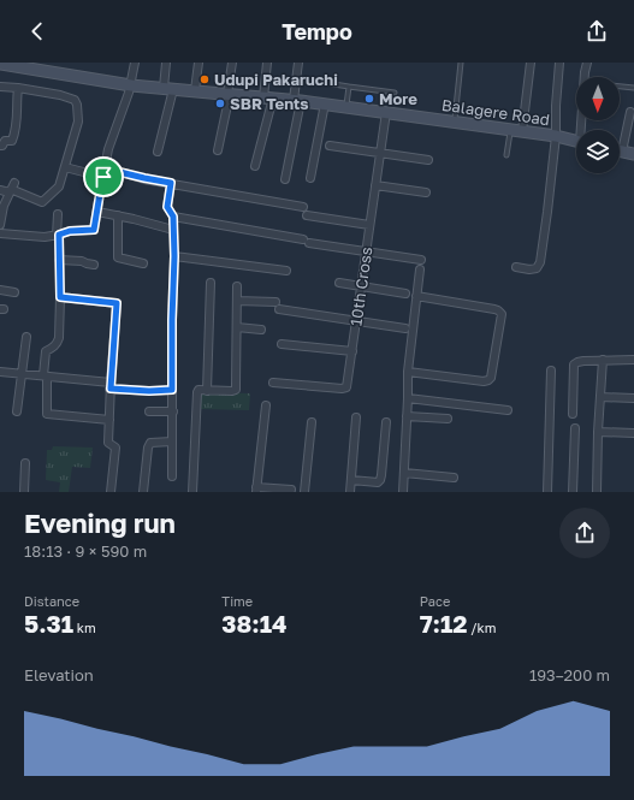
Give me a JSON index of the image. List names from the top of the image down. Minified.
{"streets":{"street":["Balagere Road","10th Cross"]},"crossings":[["Balagere Road","10th Cross"]],"places":["Udupi Pakaruchi","More","SBR Tents"],"north":"bottom","page":{"header":"Tempo","heading":["Evening run","18:13 · 9 × 590 m"],"stats":[["Distance","5.31 km"],["Time","38:14"],["Pace","7:12 /km"]],"chart":["Elevation","193–200 m"]}}
